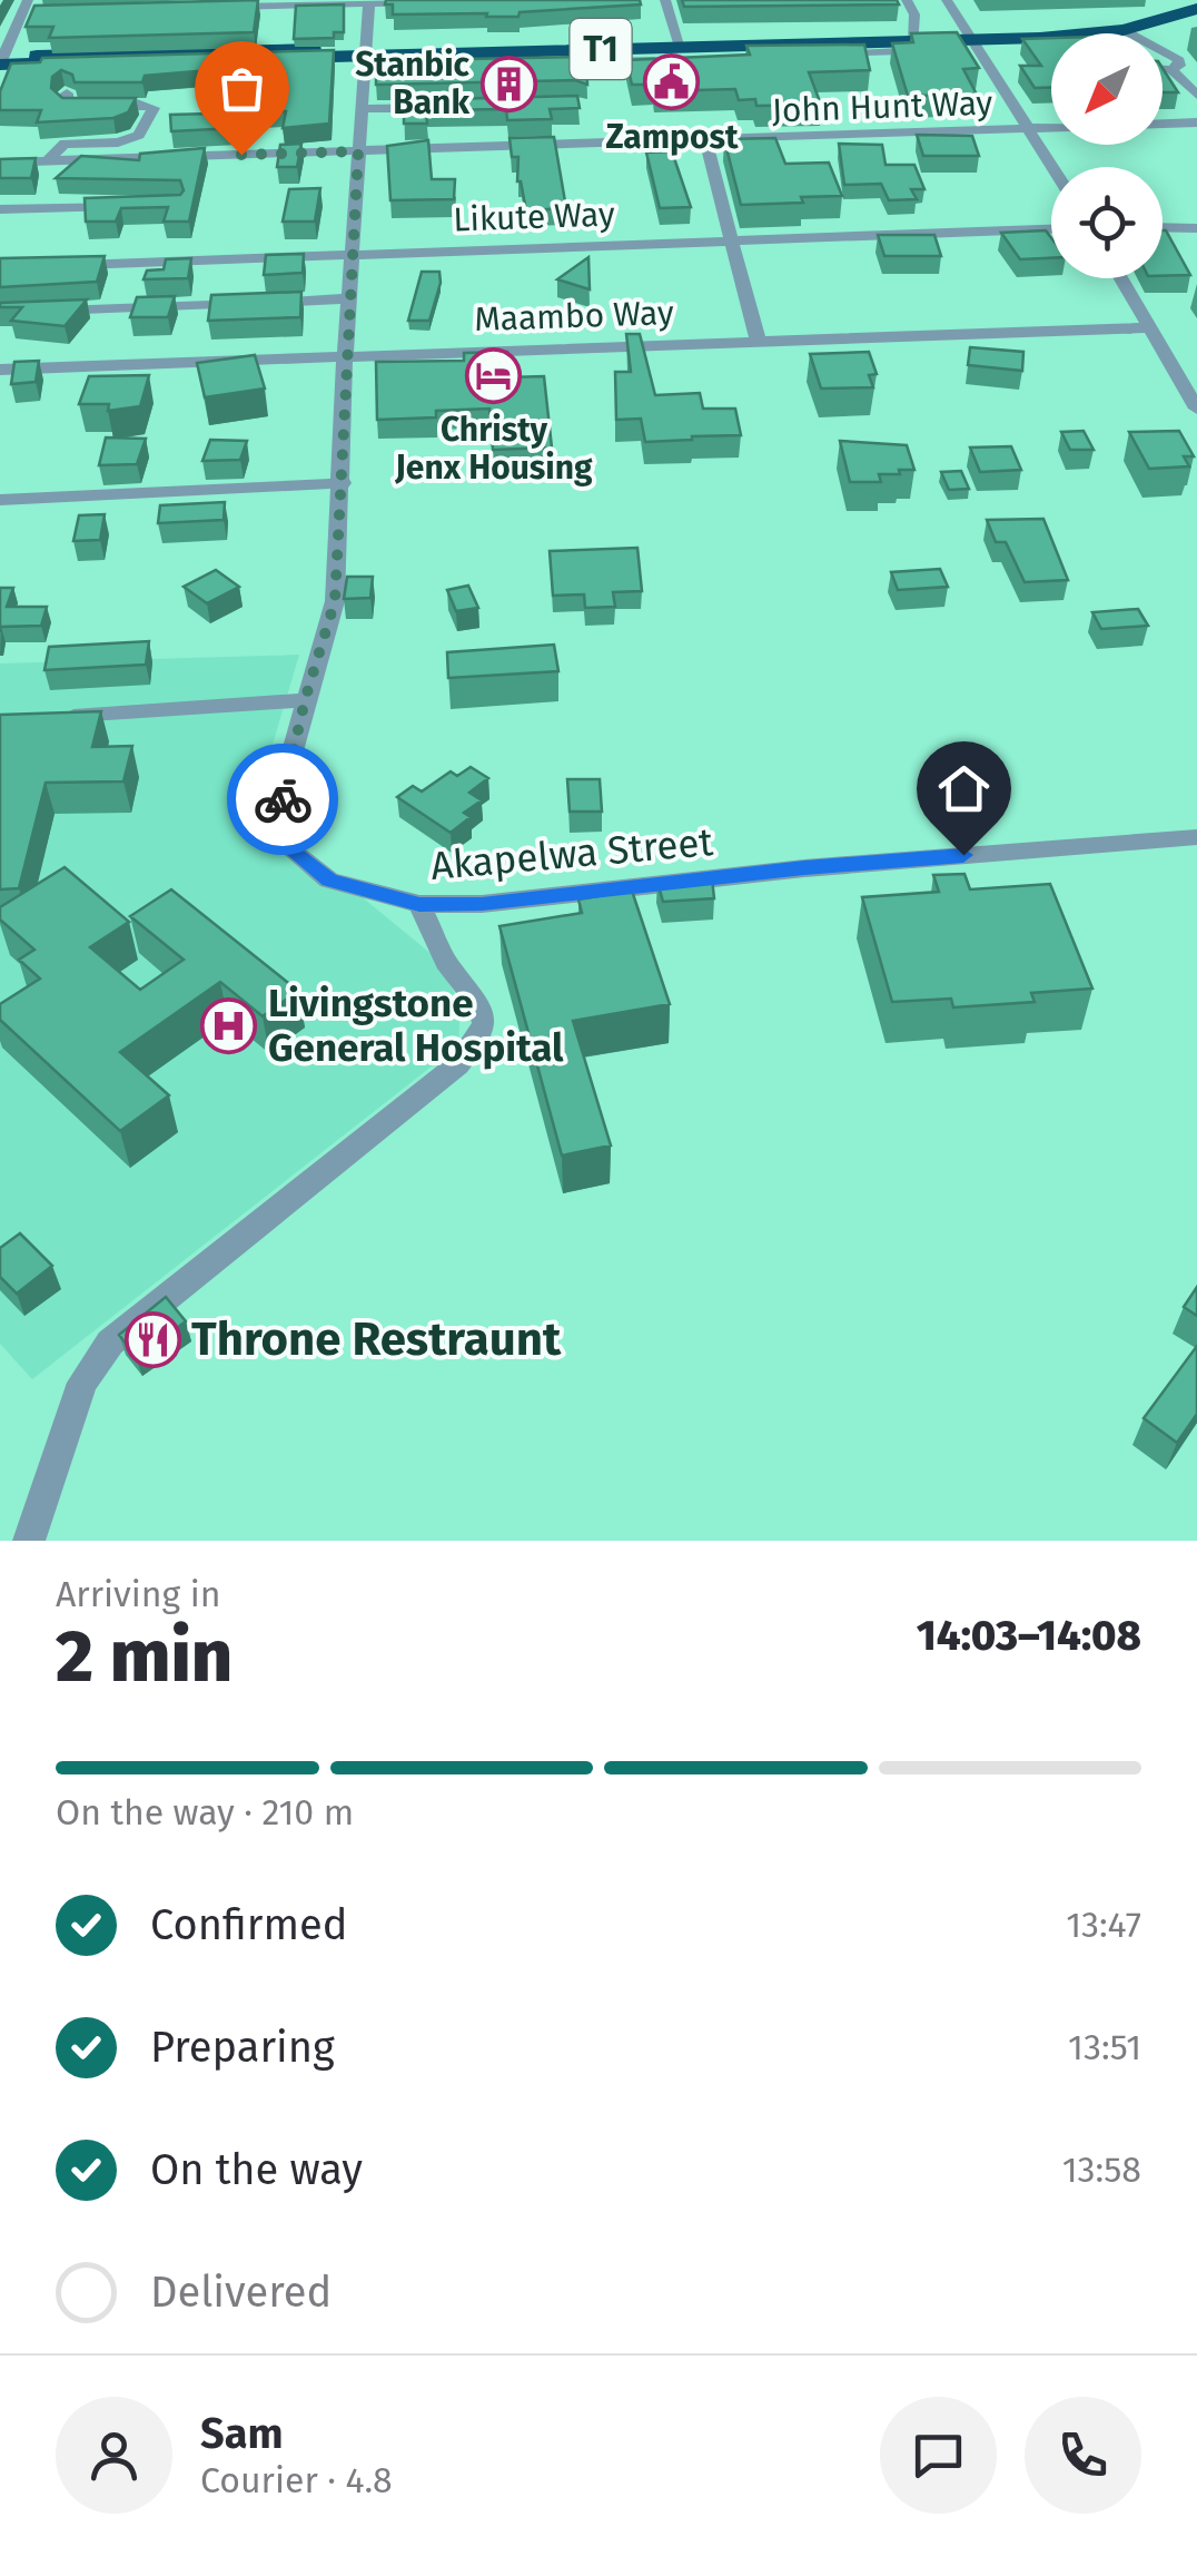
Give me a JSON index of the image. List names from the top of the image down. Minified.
{"streets":{"highway":["T1"],"street":["John Hunt Way","Likute Way","Maambo Way","Akapelwa Street"]},"crossings":[["T1","Akapelwa Street"],["John Hunt Way","Akapelwa Street"],["Likute Way","Akapelwa Street"],["Maambo Way","Akapelwa Street"]],"places":{"public building":["Zampost"],"building":["Stanbic Bank"],"hotel":["Christy Jenx Housing"],"hospital":["Livingstone General Hospital"],"restaurant":["Throne Restraunt"]},"north":"bottom left","page":{"heading":["2 min","Arriving in","14:03–14:08"],"panel":["Sam","Courier · 4.8"],"bar":"On the way · 210 m","list":[["Confirmed","13:47"],["Preparing","13:51"],["On the way","13:58"],"Delivered"]}}
